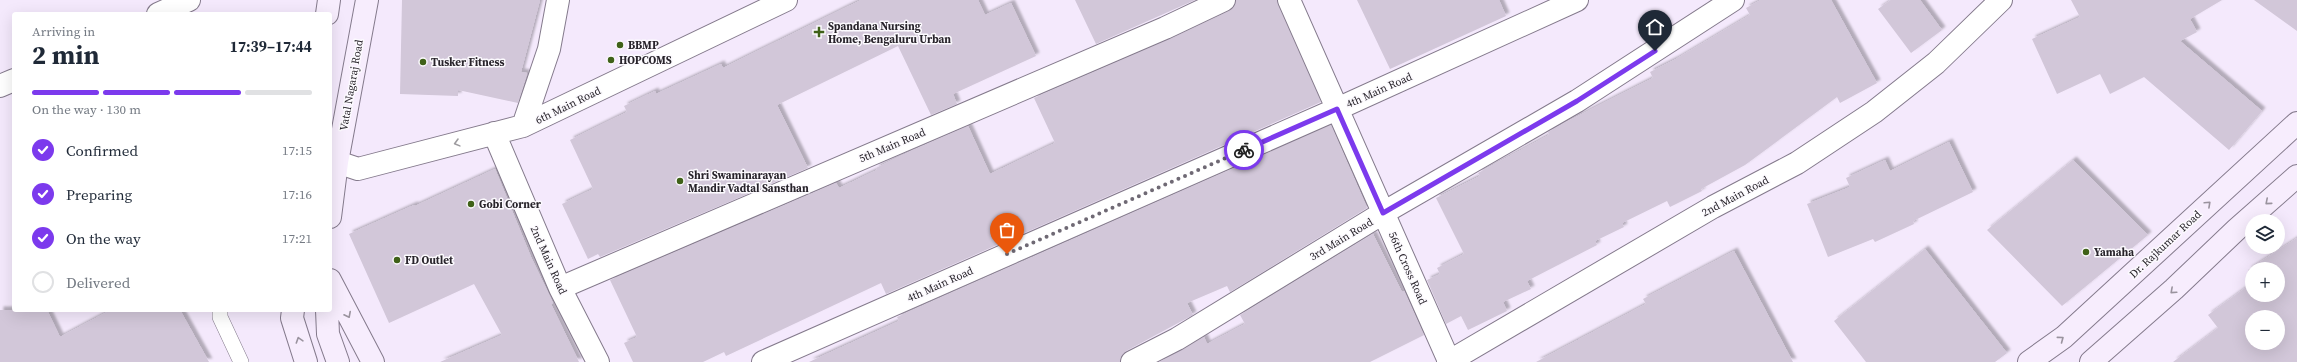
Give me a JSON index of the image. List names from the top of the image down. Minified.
{"streets":{"main road":["Vatal Nagaraj Road","Dr. Rajkumar Road"],"street":["4th Main Road","6th Main Road","5th Main Road","2nd Main Road","3rd Main Road","56th Cross Road"]},"crossings":[["Vatal Nagaraj Road","6th Main Road"],["4th Main Road","56th Cross Road"],["6th Main Road","2nd Main Road"],["5th Main Road","2nd Main Road"],["2nd Main Road","56th Cross Road"],["3rd Main Road","56th Cross Road"]],"places":{"health":["Spandana Nursing Home, Bengaluru Urban"],"other":["BBMP","HOPCOMS","Tusker Fitness","Shri Swaminarayan Mandir Vadtal Sansthan","Gobi Corner","Yamaha","FD Outlet"]},"page":{"heading":["2 min","Arriving in","17:39–17:44"],"bar":"On the way · 130 m","list":[["Confirmed","17:15"],["Preparing","17:16"],["On the way","17:21"],"Delivered"],"map_buttons":["+","−"]}}
